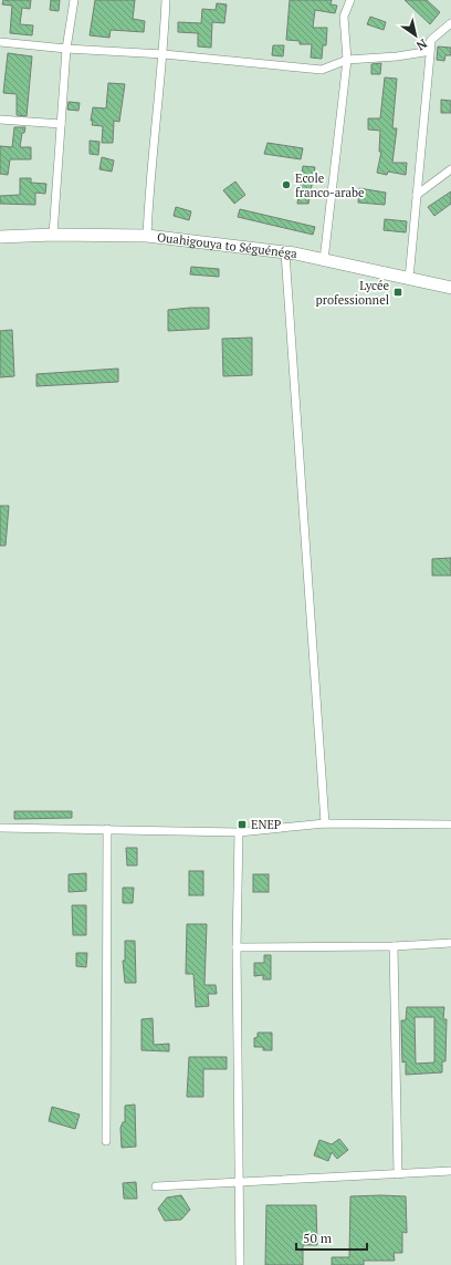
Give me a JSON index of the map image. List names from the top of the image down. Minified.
{"streets":{"main road":["Ouahigouya to Séguénéga"]},"places":{"other":["Ecole franco-arabe"],"transit":["Lycée professionnel","ENEP"]},"scale_bar":"50 m","north":"bottom right"}
